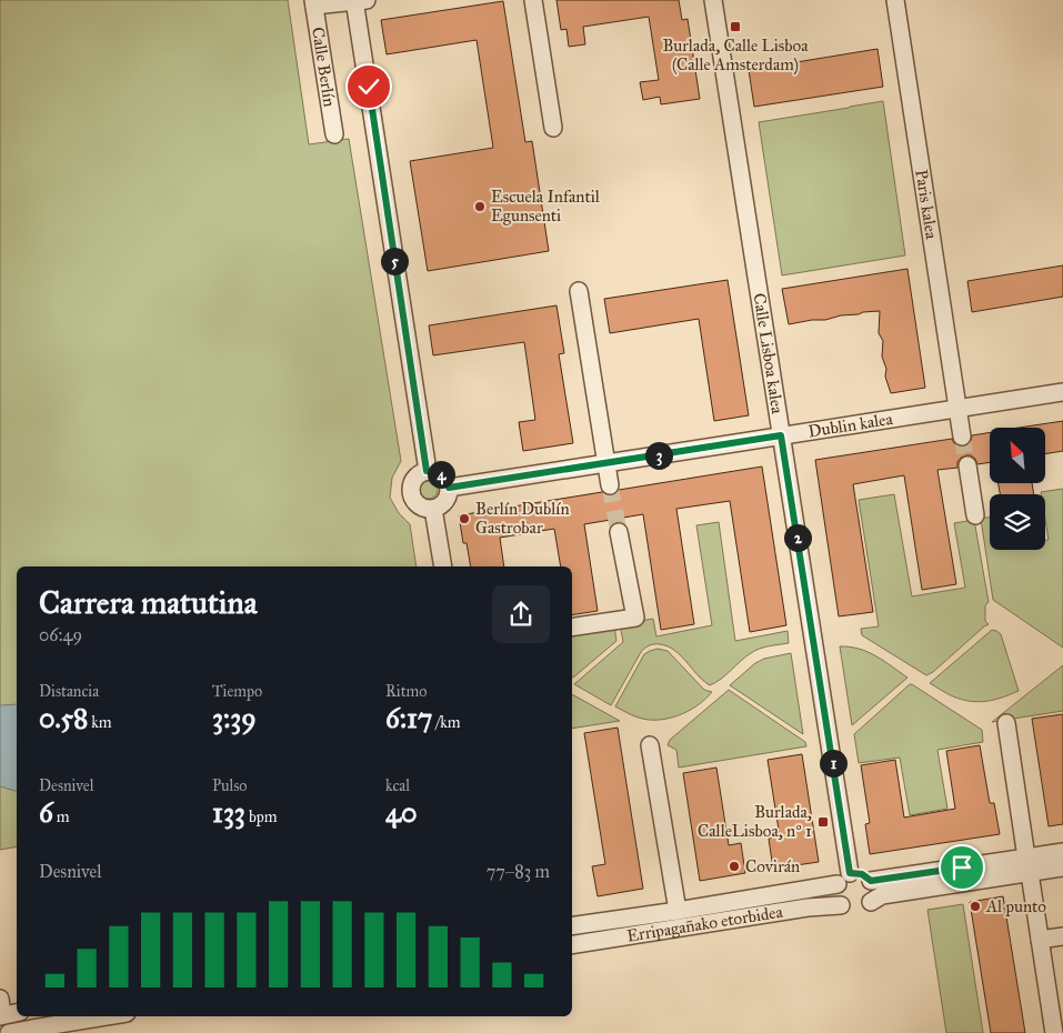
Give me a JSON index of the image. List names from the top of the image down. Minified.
{"streets":{"street":["Calle Berlín","Paris kalea","Calle Lisboa kalea","Dublin kalea","Erripagañako etorbidea"]},"crossings":[["Paris kalea","Dublin kalea"],["Calle Lisboa kalea","Dublin kalea"],["Calle Lisboa kalea","Erripagañako etorbidea"]],"places":{"transit":["Burlada, Calle Lisboa (Calle Amsterdam)","Burlada, CalleLisboa, nº 1"],"other":["Escuela Infantil Egunsenti","Berlín Dublín Gastrobar","Covirán","Al punto"]},"north":"top left","page":{"pins":["5","3","4","2","1"],"heading":["Carrera matutina","06:49"],"stats":[["Distancia","0.58 km"],["Tiempo","3:39"],["Ritmo","6:17 /km"],["Desnivel","6 m"],["Pulso","133 bpm"],["kcal","40"]],"chart":["Desnivel","77–83 m"]}}
